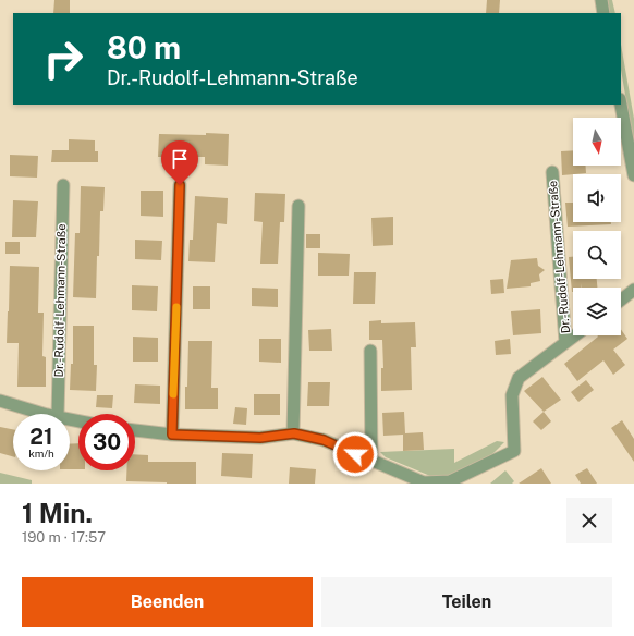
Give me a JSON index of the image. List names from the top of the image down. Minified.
{"streets":{"street":["Dr.-Rudolf-Lehmann-Straße"]},"north":"bottom","page":{"turn":["80 m","Dr.-Rudolf-Lehmann-Straße"],"speed":"21 km/h","limit":"30","heading":["1 Min.","190 m · 17:57"],"buttons":["Beenden","Teilen"]}}
